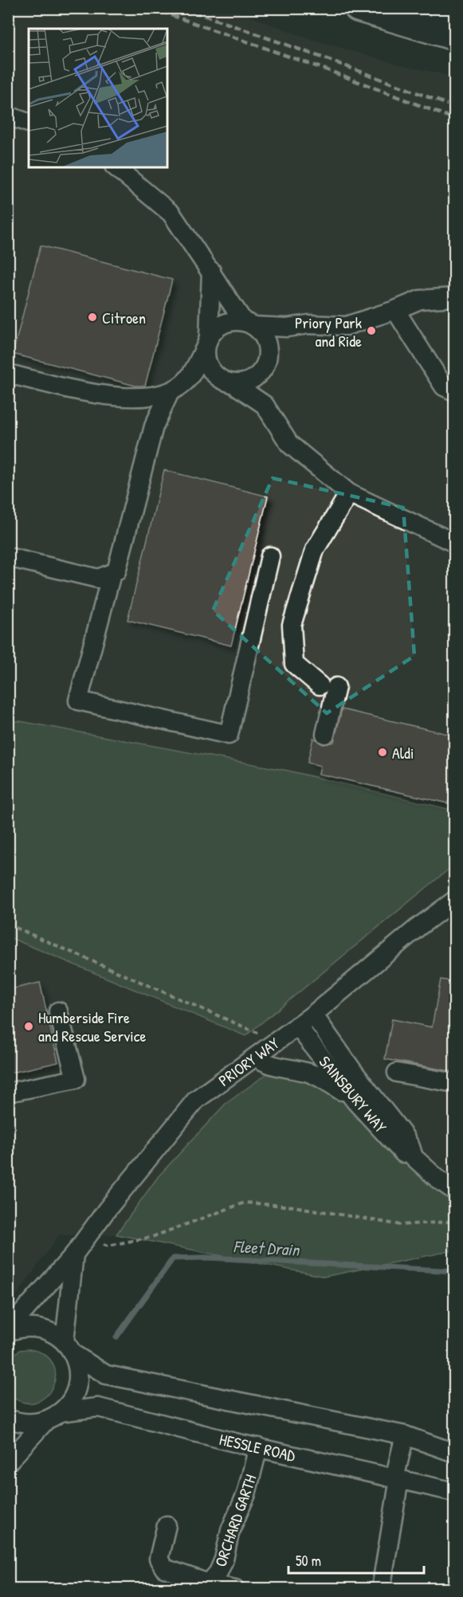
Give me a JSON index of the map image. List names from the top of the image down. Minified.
{"streets":{"street":["PRIORY WAY","SAINSBURY WAY","HESSLE ROAD","ORCHARD GARTH"]},"crossings":[["PRIORY WAY","SAINSBURY WAY"],["PRIORY WAY","HESSLE ROAD"],["HESSLE ROAD","ORCHARD GARTH"]],"water":["Fleet Drain"],"places":["Citroen","Priory Park and Ride","Aldi","Humberside Fire and Rescue Service"],"scale_bar":"50 m"}
